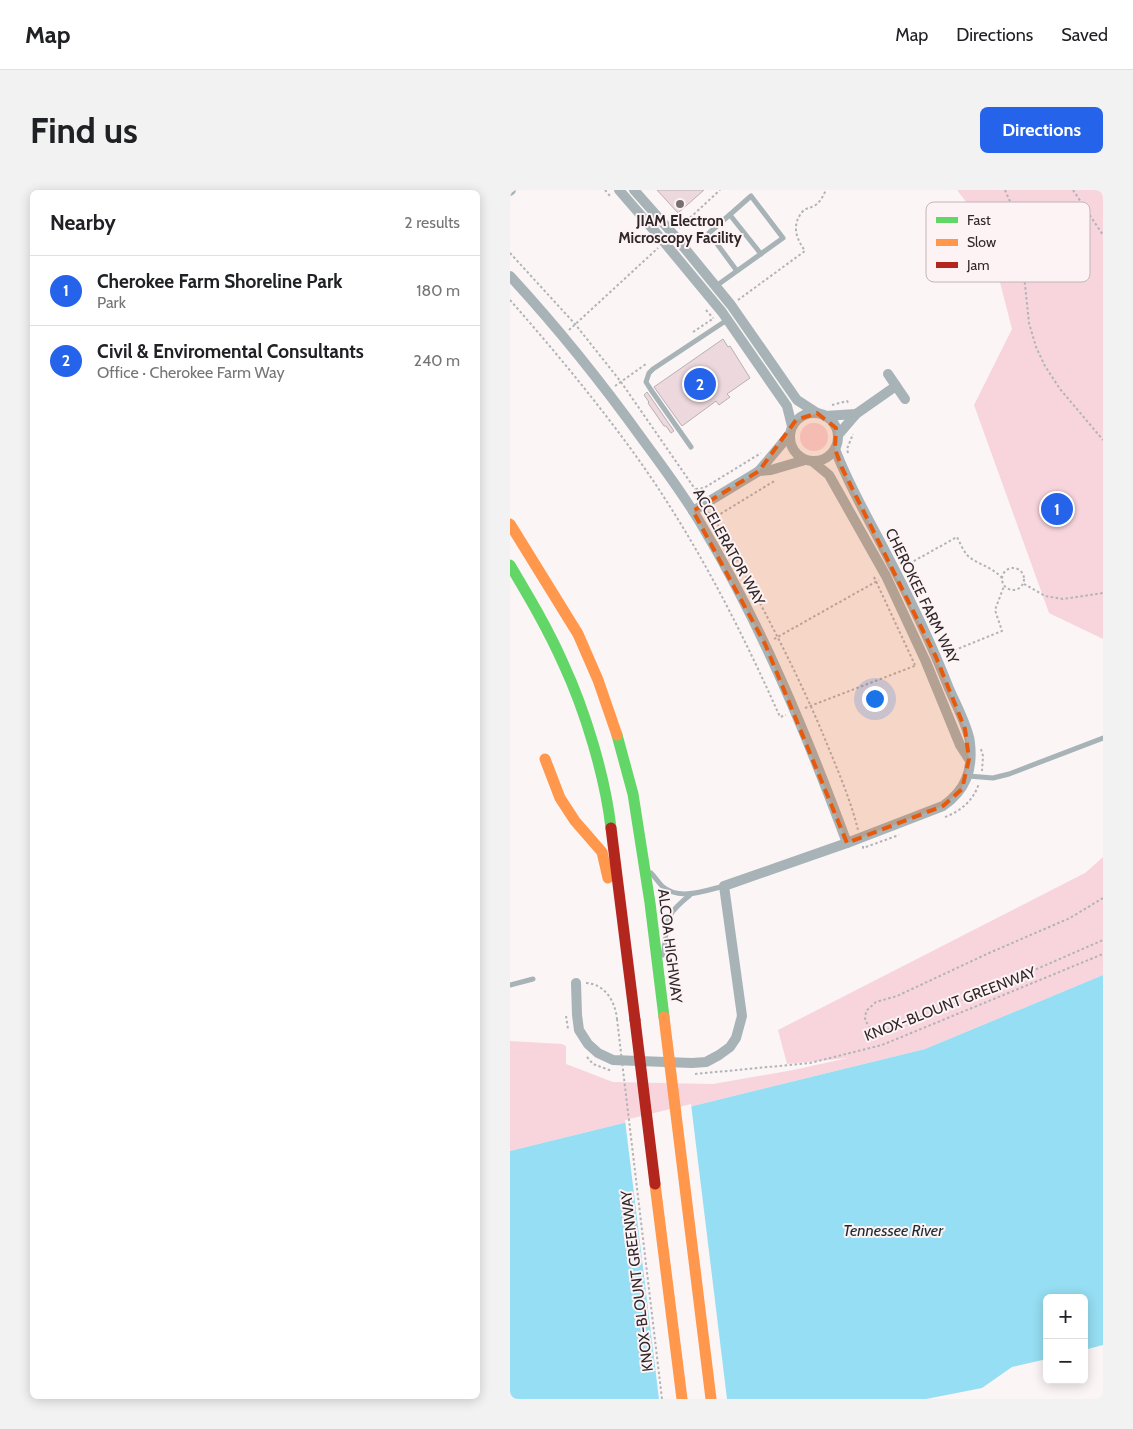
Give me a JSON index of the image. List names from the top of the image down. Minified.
{"streets":{"highway":["ALCOA HIGHWAY"],"street":["ACCELERATOR WAY","CHEROKEE FARM WAY"],"path":["KNOX-BLOUNT GREENWAY"]},"crossings":[["ACCELERATOR WAY","CHEROKEE FARM WAY"],["CHEROKEE FARM WAY","ALCOA HIGHWAY"]],"water":["Tennessee River"],"places":["JIAM Electron Microscopy Facility"],"legend":["Fast","Slow","Jam"],"page":{"header":"Map","nav":["Map","Directions","Saved"],"buttons":"Directions","title":"Find us","heading":["Nearby","2 results"],"list":[{"mark":"1","name":"Cherokee Farm Shoreline Park","note":"Park","value":"180 m"},{"mark":"2","name":"Civil & Enviromental Consultants","note":"Office · Cherokee Farm Way","value":"240 m"}],"pins":["2","1"],"map_buttons":["+","−"]}}
